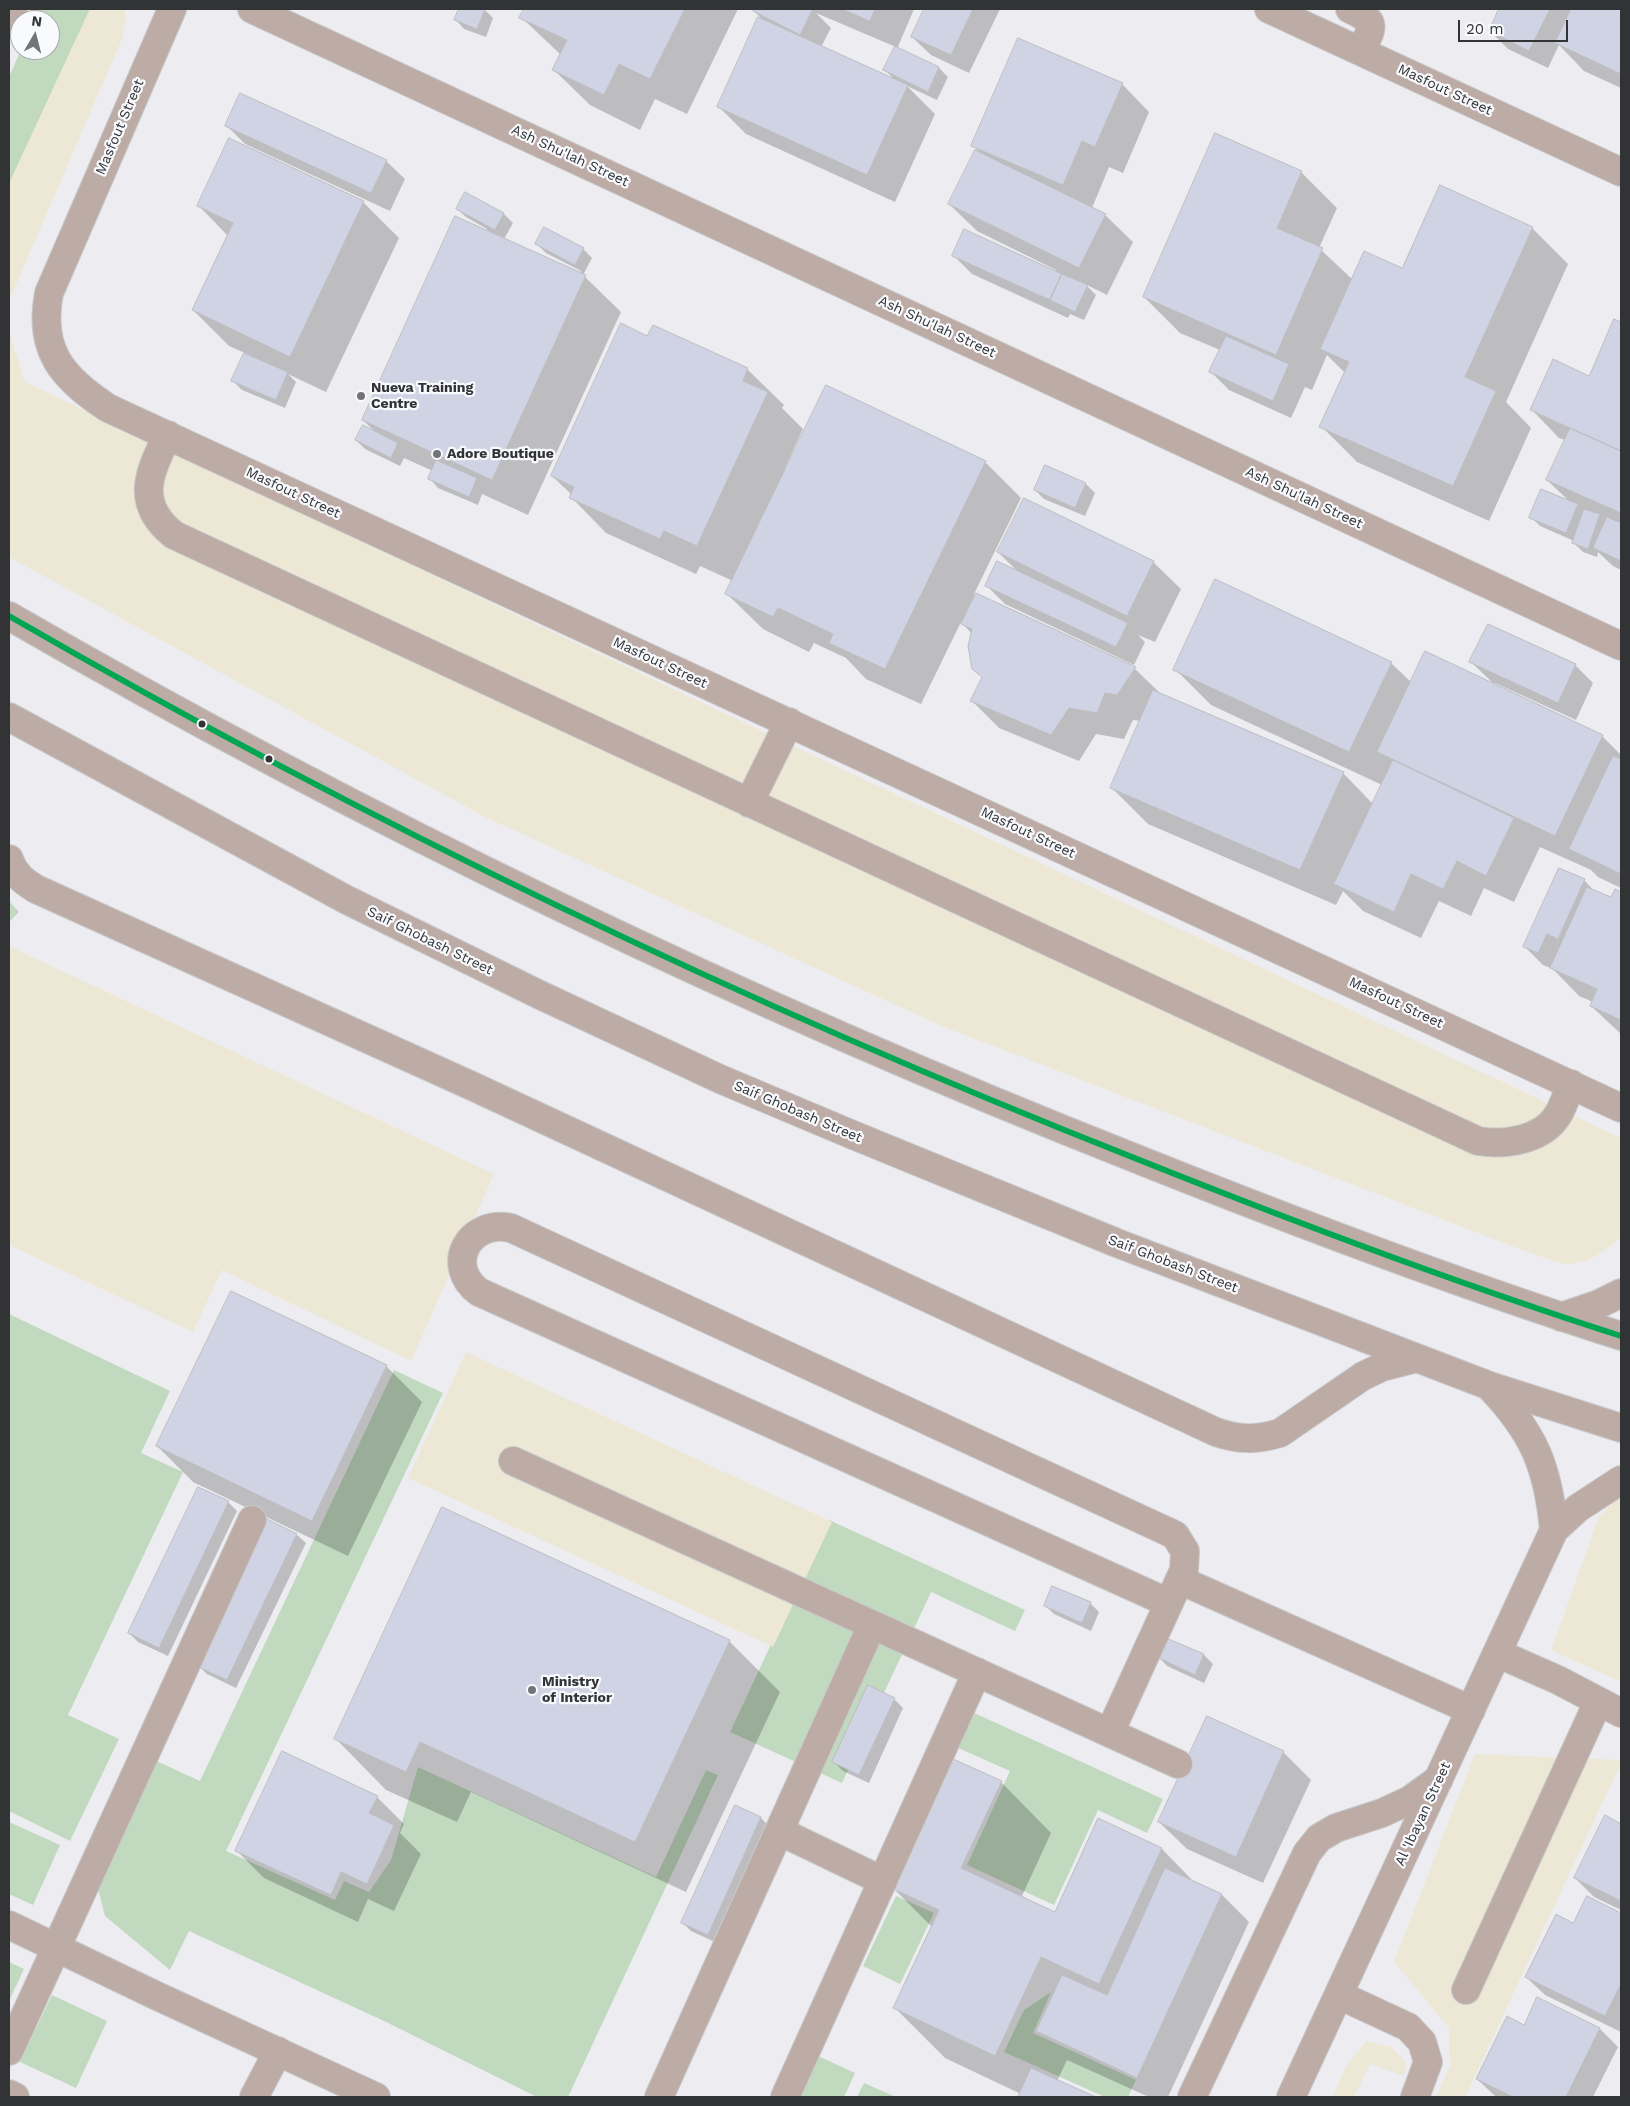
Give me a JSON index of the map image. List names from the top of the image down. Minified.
{"streets":{"street":["Masfout Street","Ash Shu'lah Street","Saif Ghobash Street","Al 'Ibayan Street"]},"places":["Nueva Training Centre","Adore Boutique","Ministry of Interior"],"scale_bar":"20 m","north":"top"}
